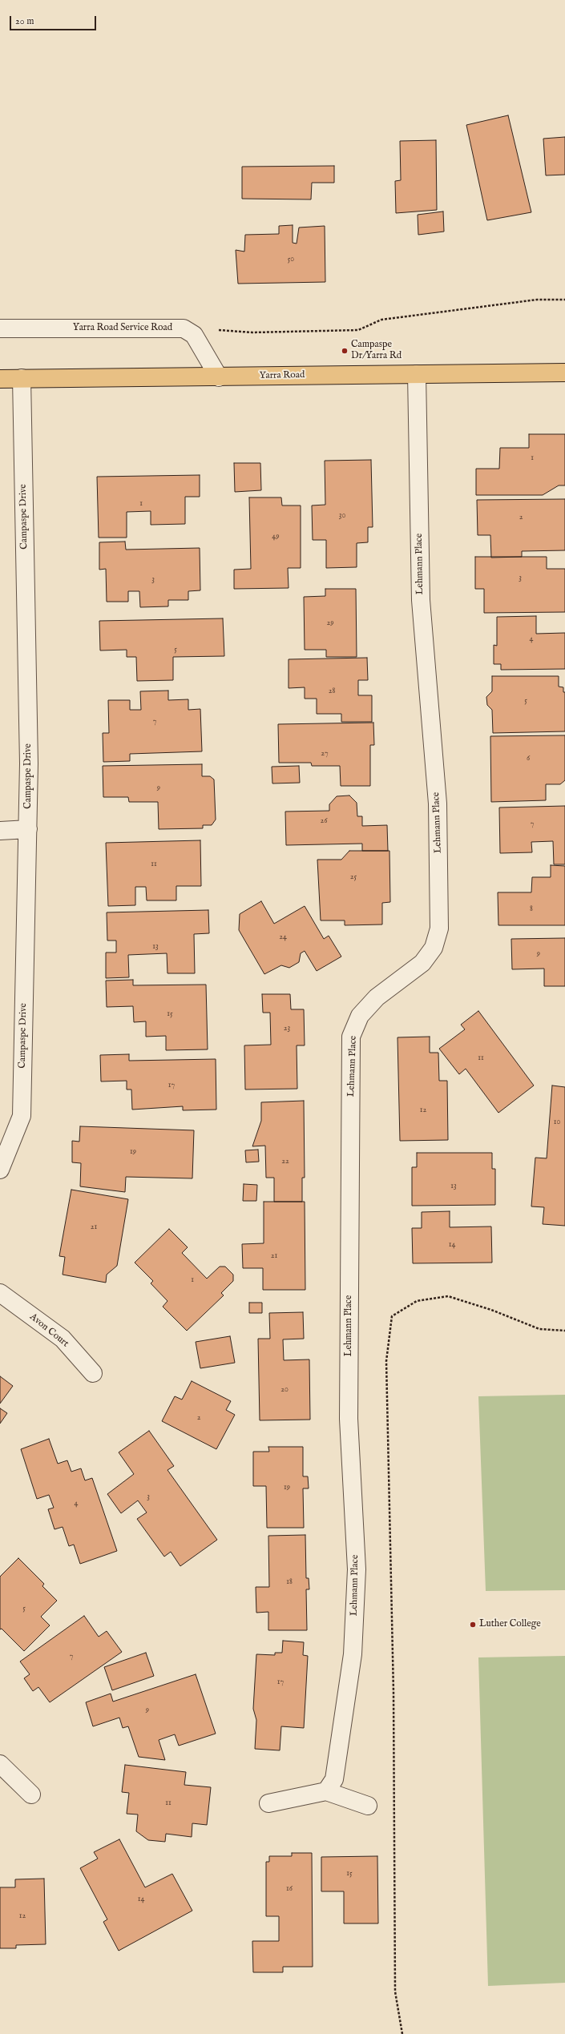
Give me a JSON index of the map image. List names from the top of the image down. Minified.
{"streets":{"main road":["Yarra Road"],"street":["Yarra Road Service Road","Campaspe Drive","Lehmann Place","Avon Court"]},"crossings":[["Yarra Road Service Road","Yarra Road"],["Yarra Road","Campaspe Drive"],["Yarra Road","Lehmann Place"]],"places":["Campaspe Dr/Yarra Rd","Luther College"],"house_numbers":["50","1","1","30","2","49","3","3","29","4","5","28","5","7","27","6","9","26","7","11","25","8","24","13","9","15","23","11","17","12","10","19","22","13","21","14","21","1","20","2","19","3","4","18","5","7","17","9","11","15","16","14","12"],"scale_bar":"20 m"}
